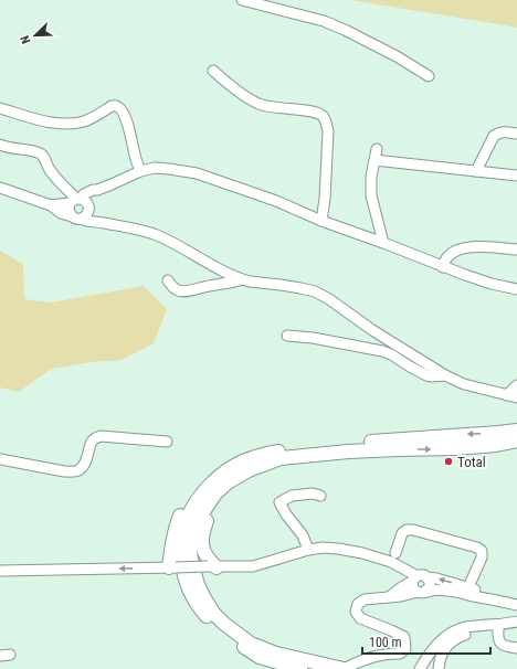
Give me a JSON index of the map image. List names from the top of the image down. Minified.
{"places":["Total"],"scale_bar":"100 m","north":"bottom left"}
